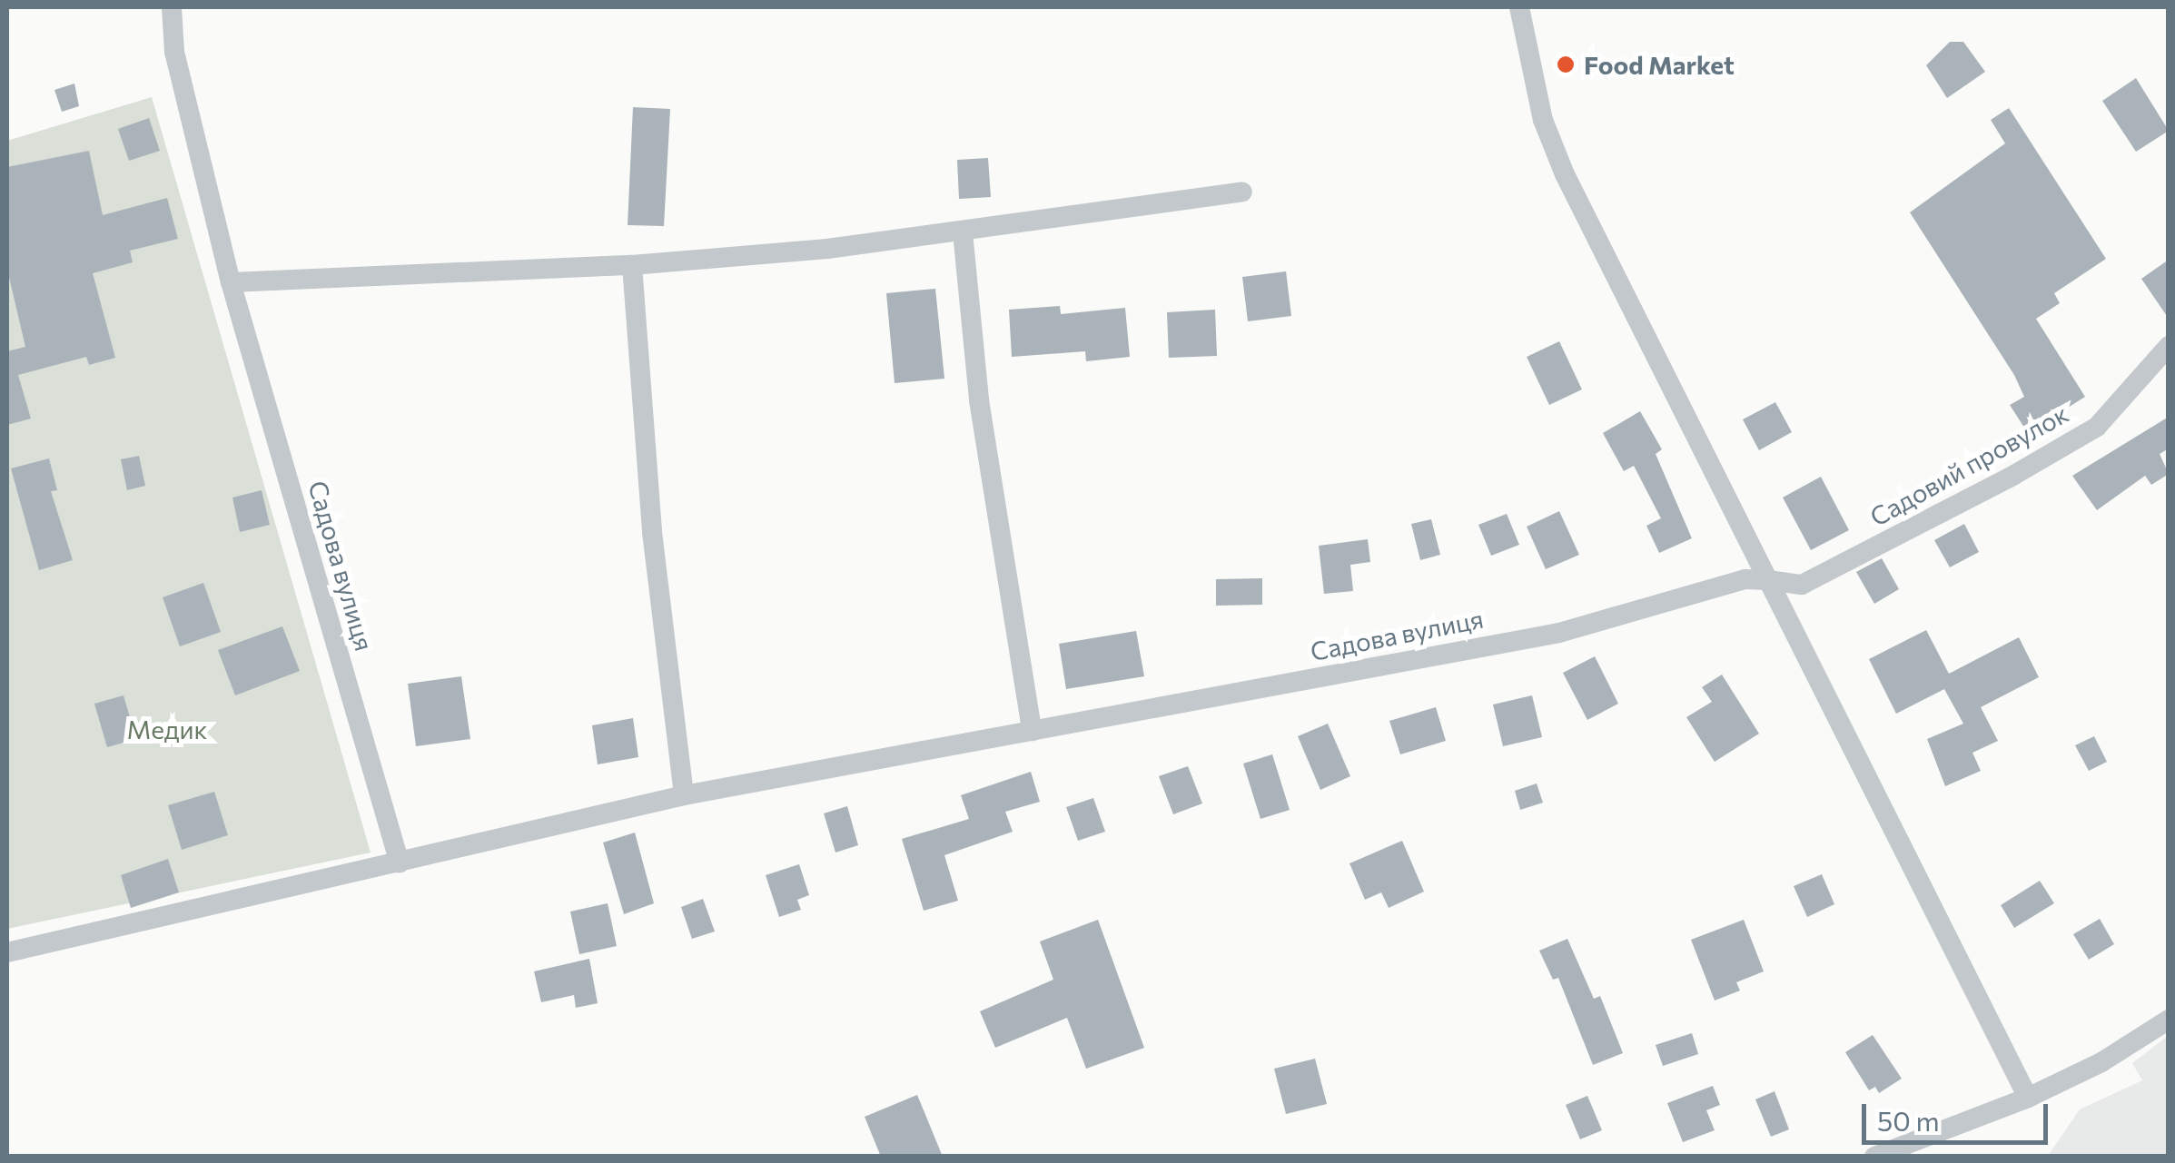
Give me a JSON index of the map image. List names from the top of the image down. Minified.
{"streets":{"street":["Садовий провулок","Садова вулиця"]},"crossings":[["Садовий провулок","Садова вулиця"]],"parks":["Медик"],"places":["Food Market"],"scale_bar":"50 m"}
